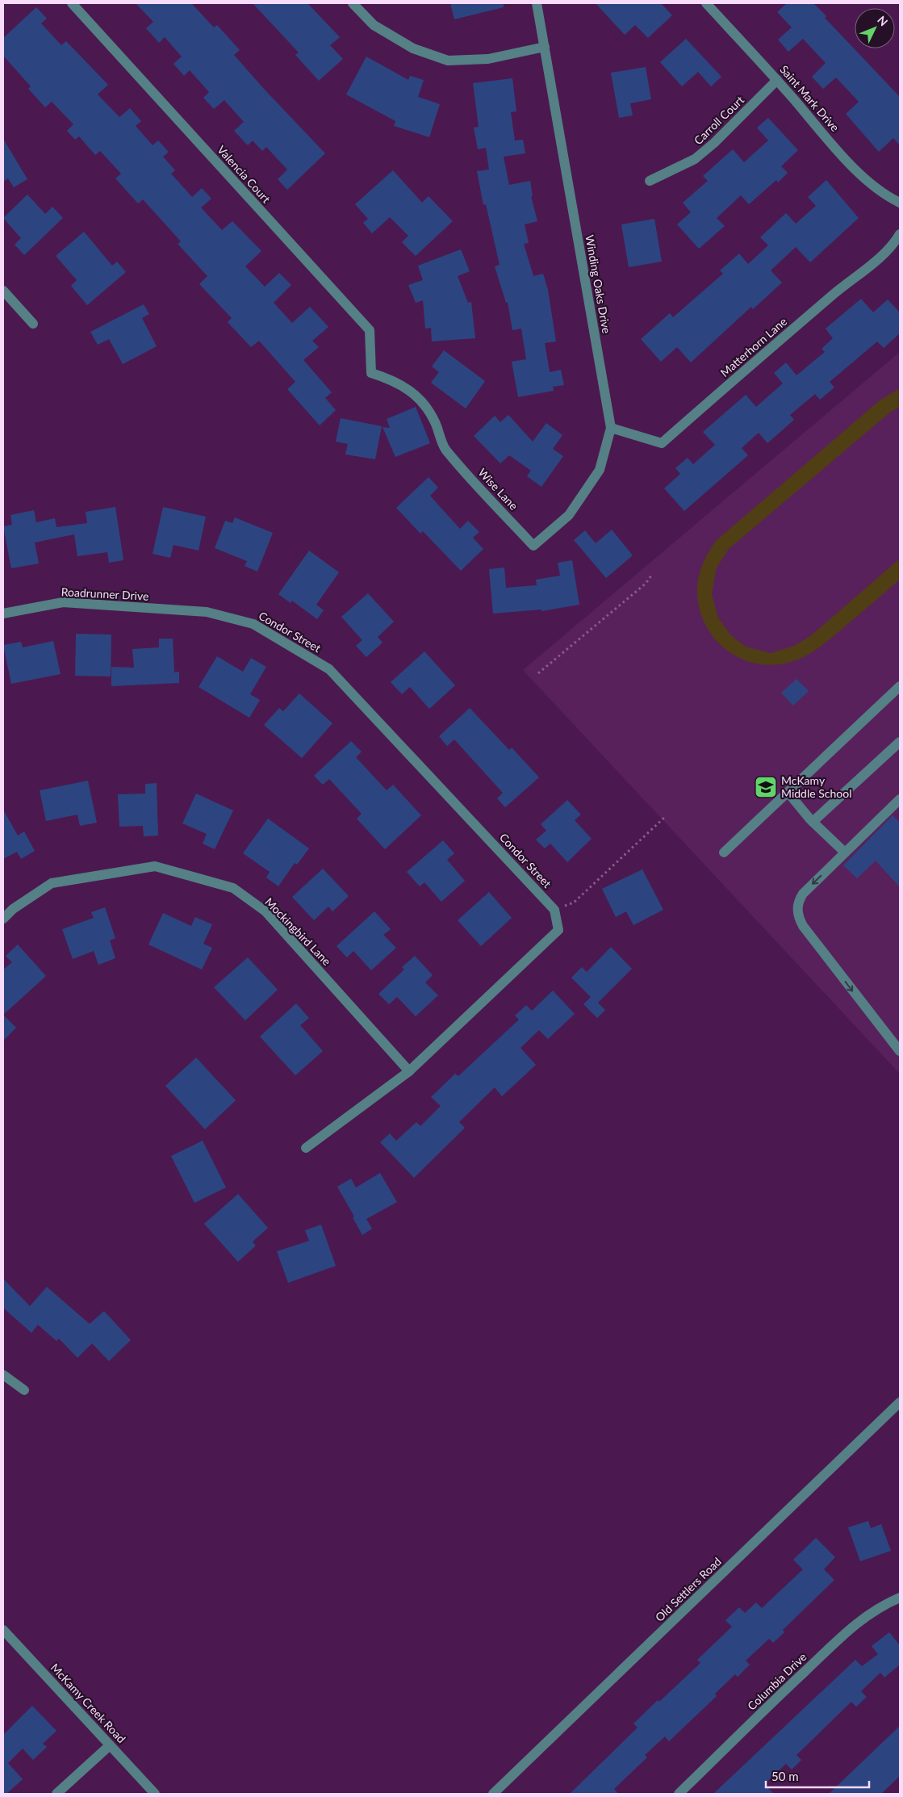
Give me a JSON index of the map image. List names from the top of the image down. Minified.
{"streets":{"street":["Saint Mark Drive","Carroll Court","Valencia Court","Winding Oaks Drive","Matterhorn Lane","Wise Lane","Roadrunner Drive","Condor Street","Mockingbird Lane","Old Settlers Road","Columbia Drive","McKamy Creek Road"]},"crossings":[["Saint Mark Drive","Carroll Court"],["Valencia Court","Wise Lane"],["Winding Oaks Drive","Matterhorn Lane"],["Winding Oaks Drive","Wise Lane"],["Roadrunner Drive","Condor Street"]],"places":{"school or university":["McKamy Middle School"]},"scale_bar":"50 m","north":"top right"}
